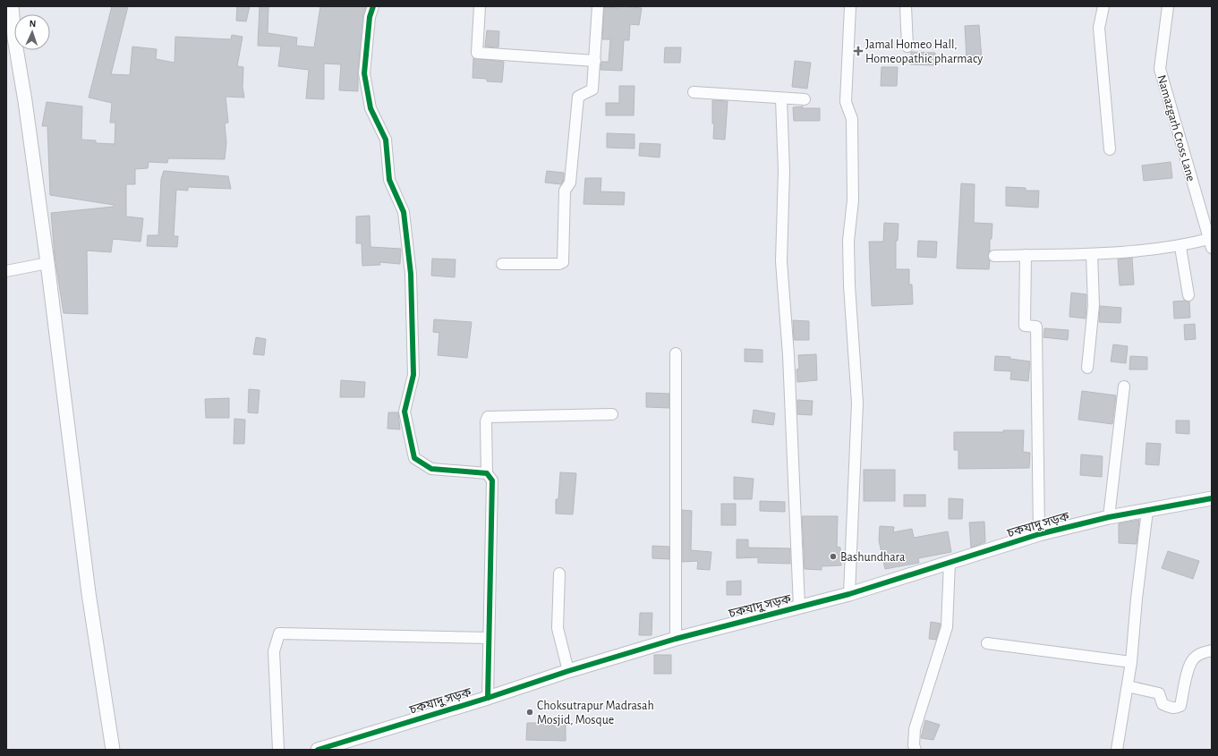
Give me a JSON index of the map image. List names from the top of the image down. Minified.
{"streets":{"street":["Namazgarh Cross Lane","চকযাদু সড়ক"]},"places":{"health":["Jamal Homeo Hall, Homeopathic pharmacy"],"other":["Bashundhara","Choksutrapur Madrasah Mosjid, Mosque"]},"north":"top"}
